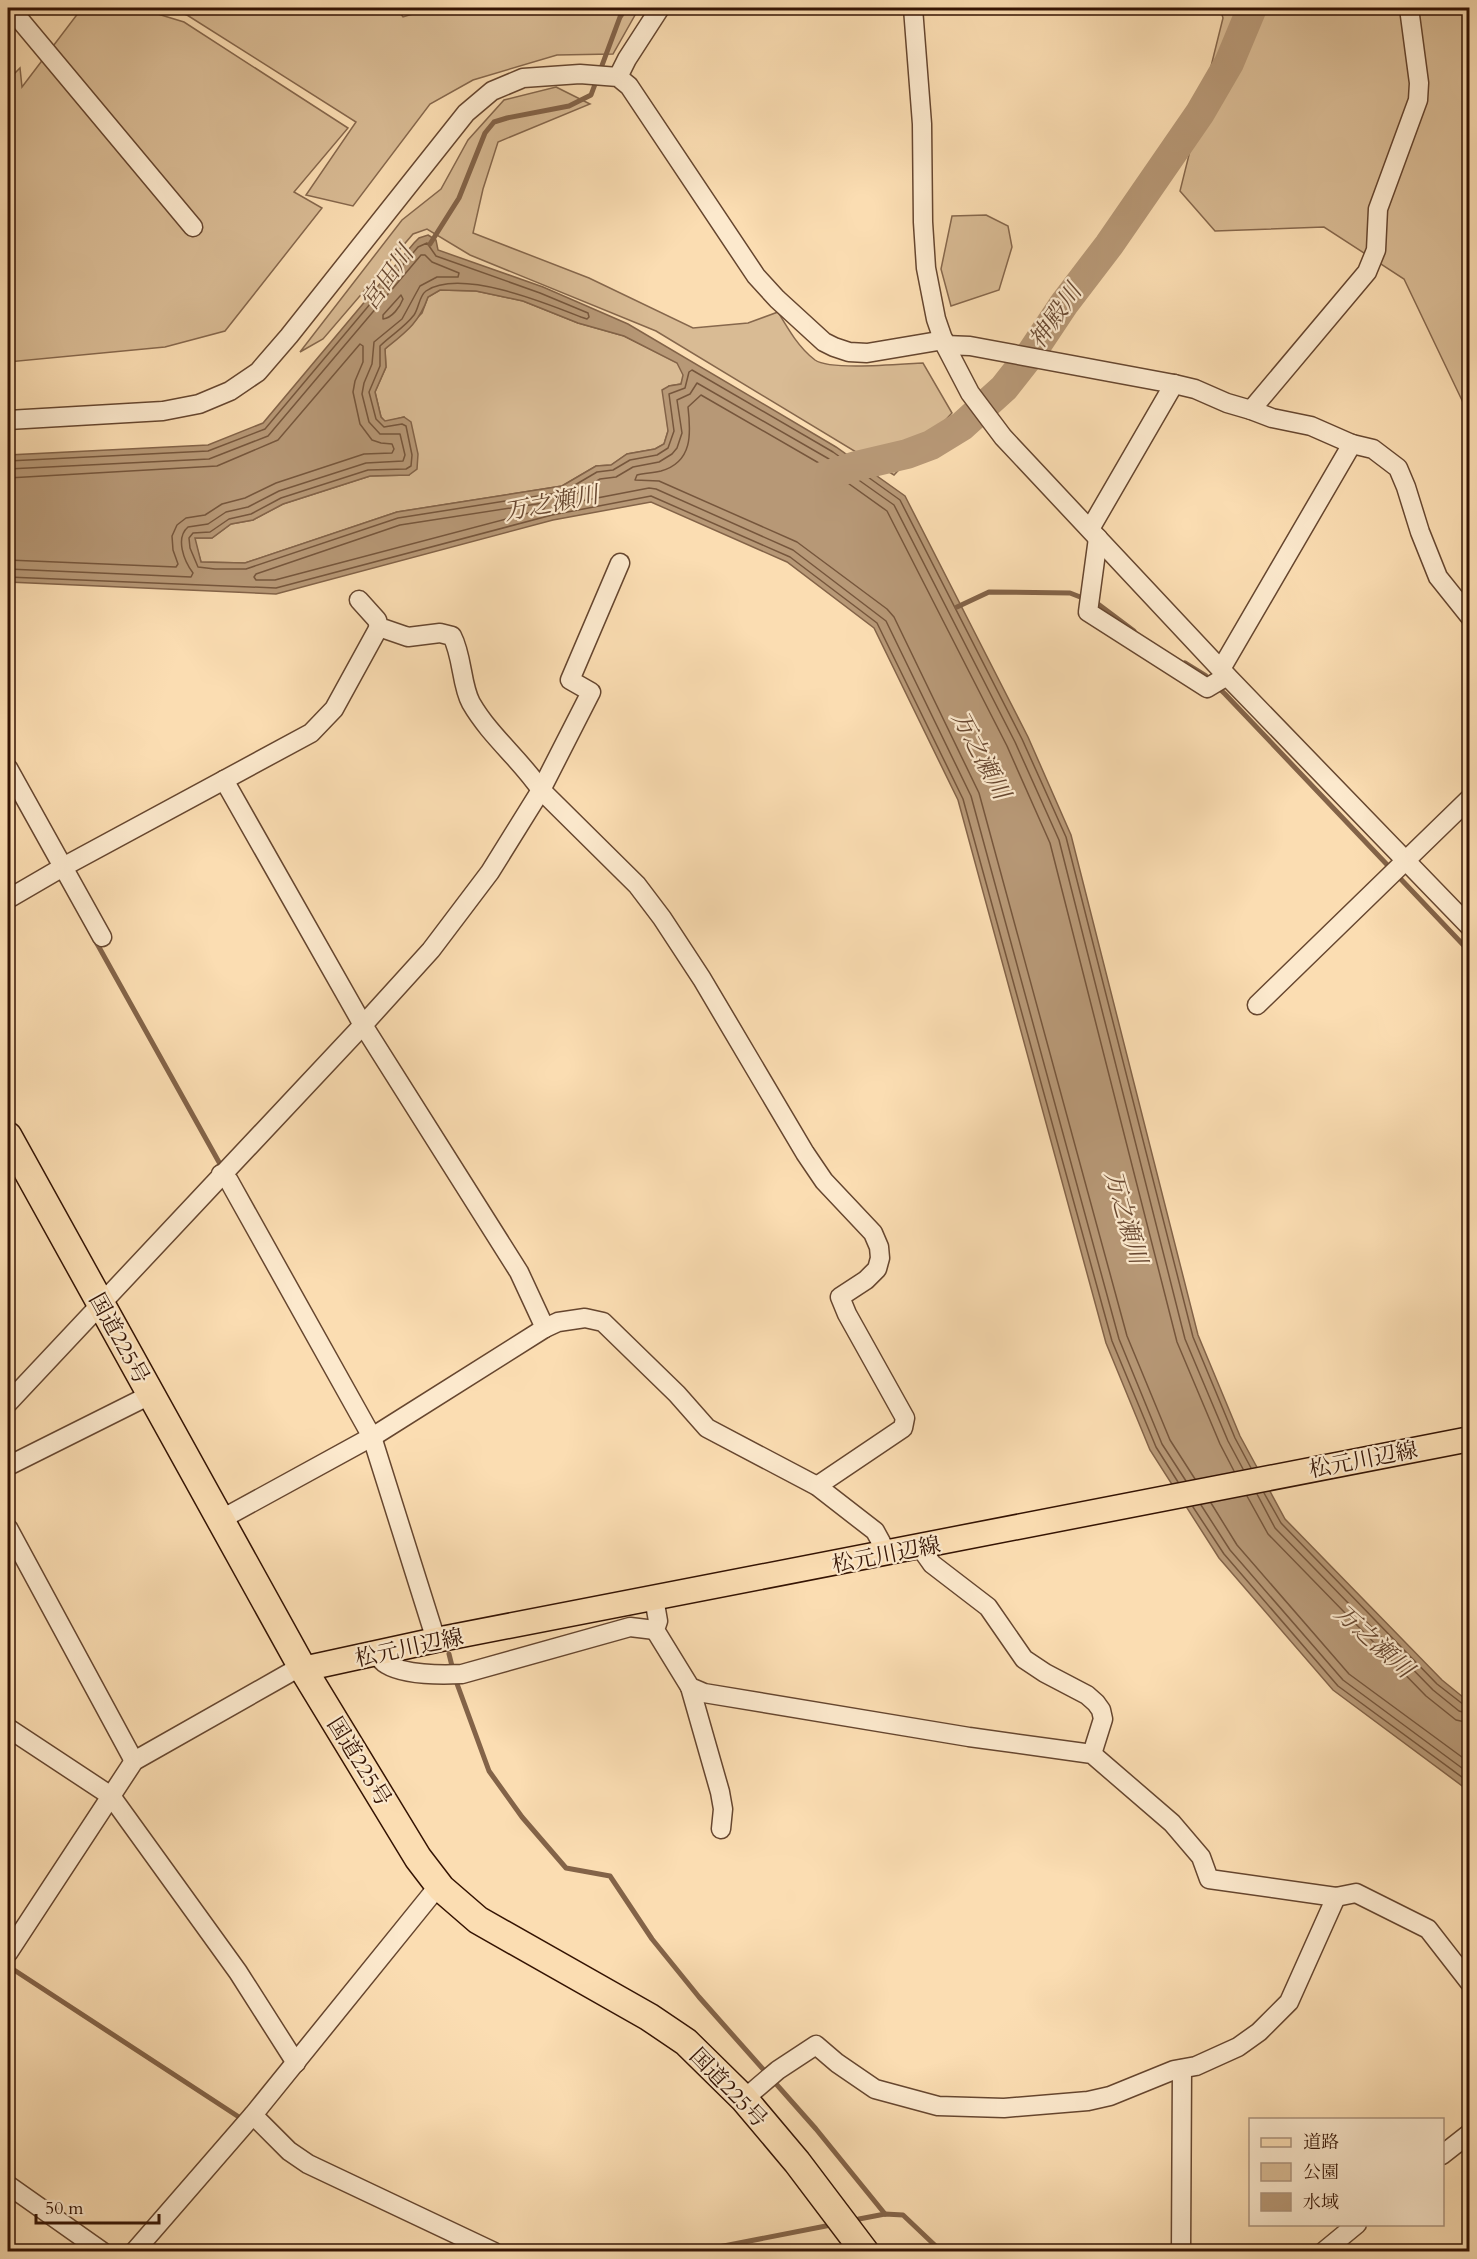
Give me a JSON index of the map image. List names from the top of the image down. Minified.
{"streets":{"highway":["国道225号"],"main road":["松元川辺線"]},"crossings":[["国道225号","松元川辺線"]],"water":["宮田川","神殿川","万之瀬川"],"legend":["道路","公園","水域"],"scale_bar":"50 m"}
